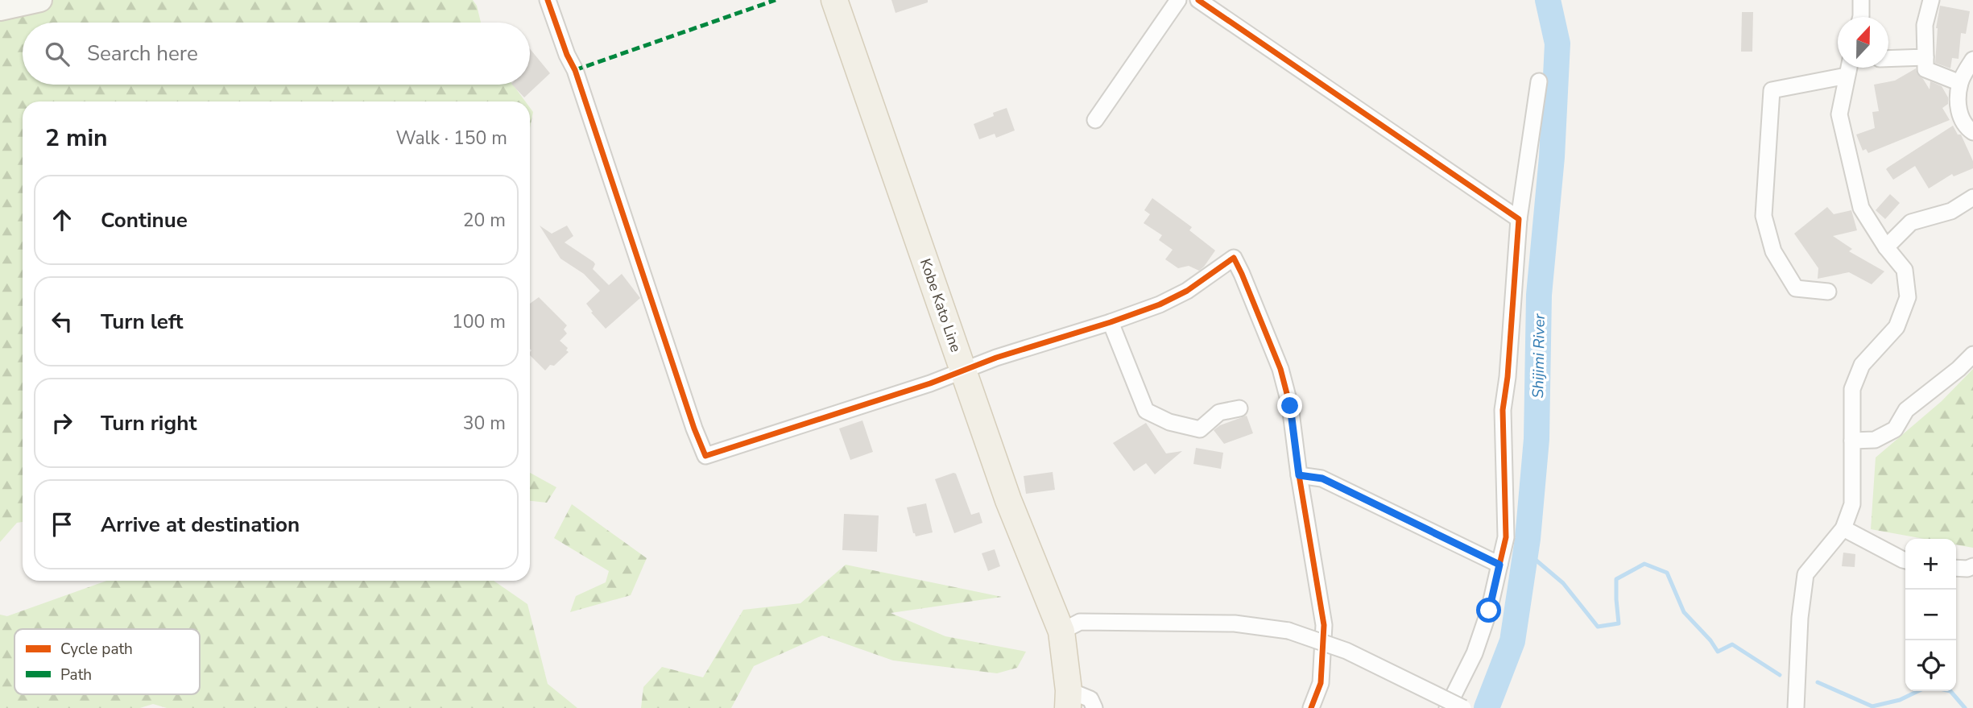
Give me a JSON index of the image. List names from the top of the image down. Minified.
{"streets":{"main road":["Kobe Kato Line"]},"water":["Shijimi River"],"legend":["Cycle path","Path"],"north":"top","page":{"search":"Search here","heading":["2 min","Walk · 150 m"],"list":[["Continue","20 m"],["Turn left","100 m"],["Turn right","30 m"],"Arrive at destination"],"map_buttons":["+","−"]}}
